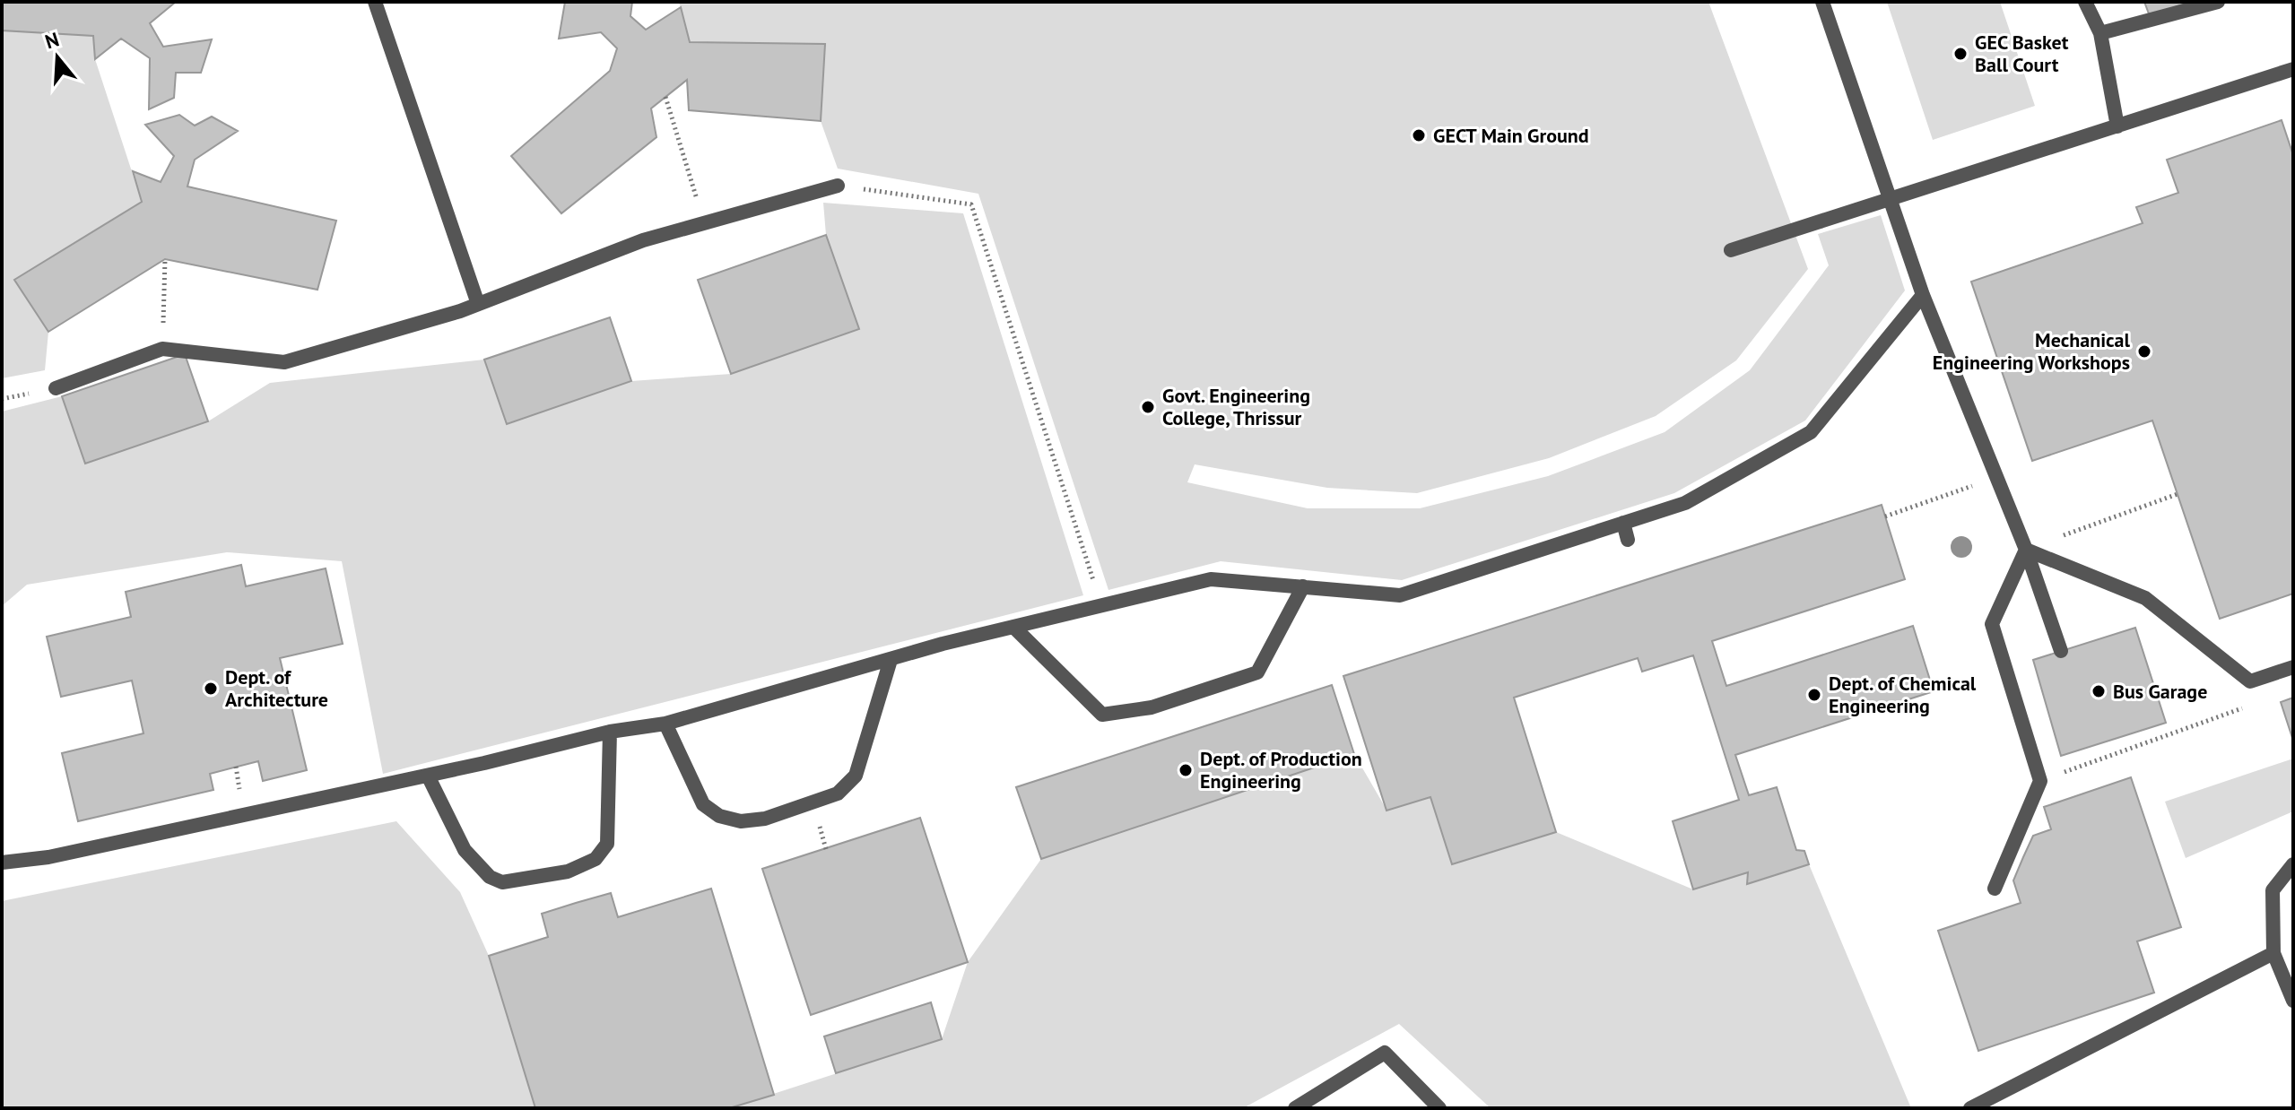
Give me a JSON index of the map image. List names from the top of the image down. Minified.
{"places":["GEC Basket Ball Court","GECT Main Ground","Mechanical Engineering Workshops","Govt. Engineering College, Thrissur","Dept. of Architecture","Bus Garage","Dept. of Chemical Engineering","Dept. of Production Engineering"],"north":"top"}
